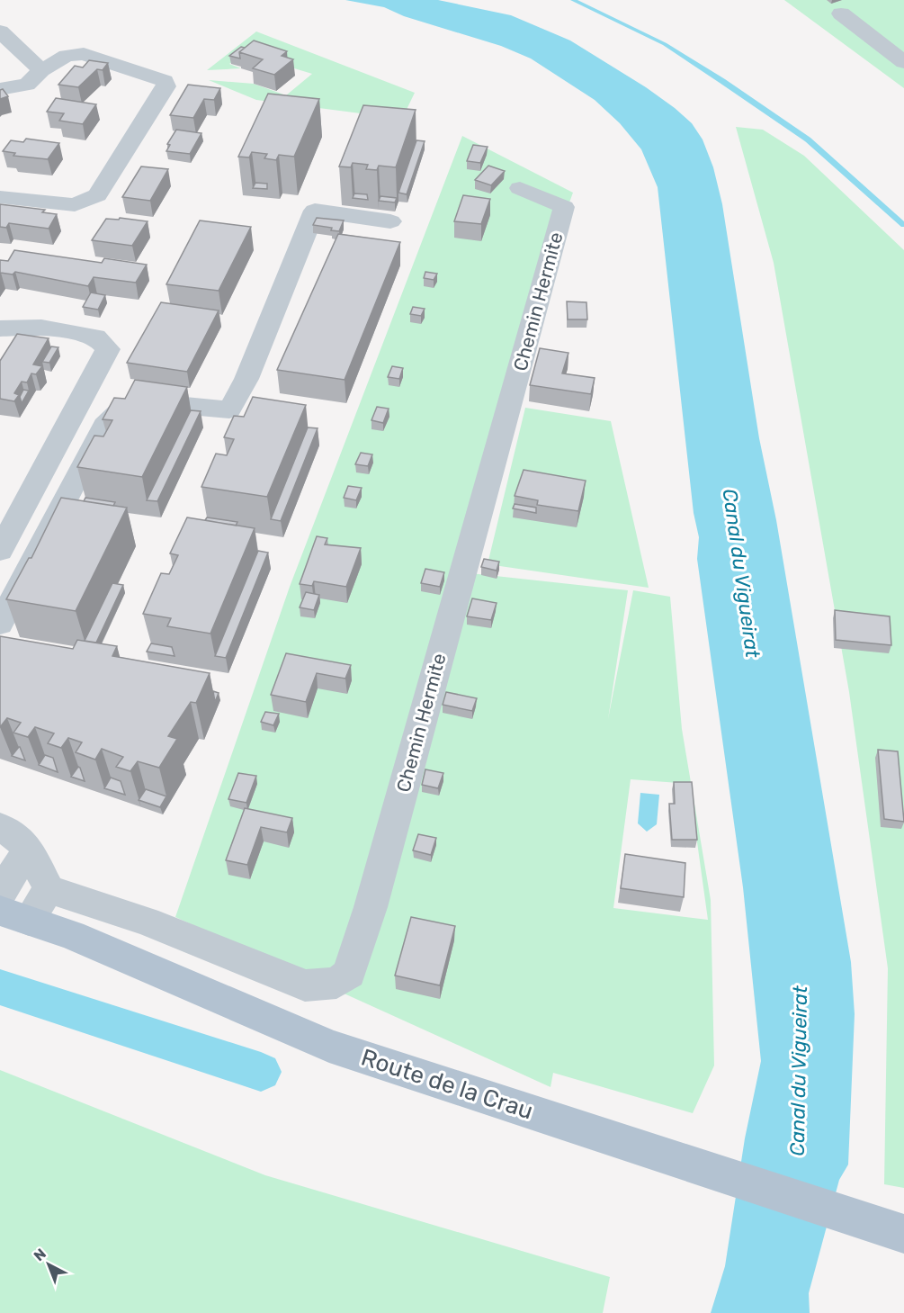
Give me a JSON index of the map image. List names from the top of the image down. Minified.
{"streets":{"main road":["Route de la Crau"],"street":["Chemin Hermite"]},"water":["Canal du Vigueirat"],"north":"top left"}
